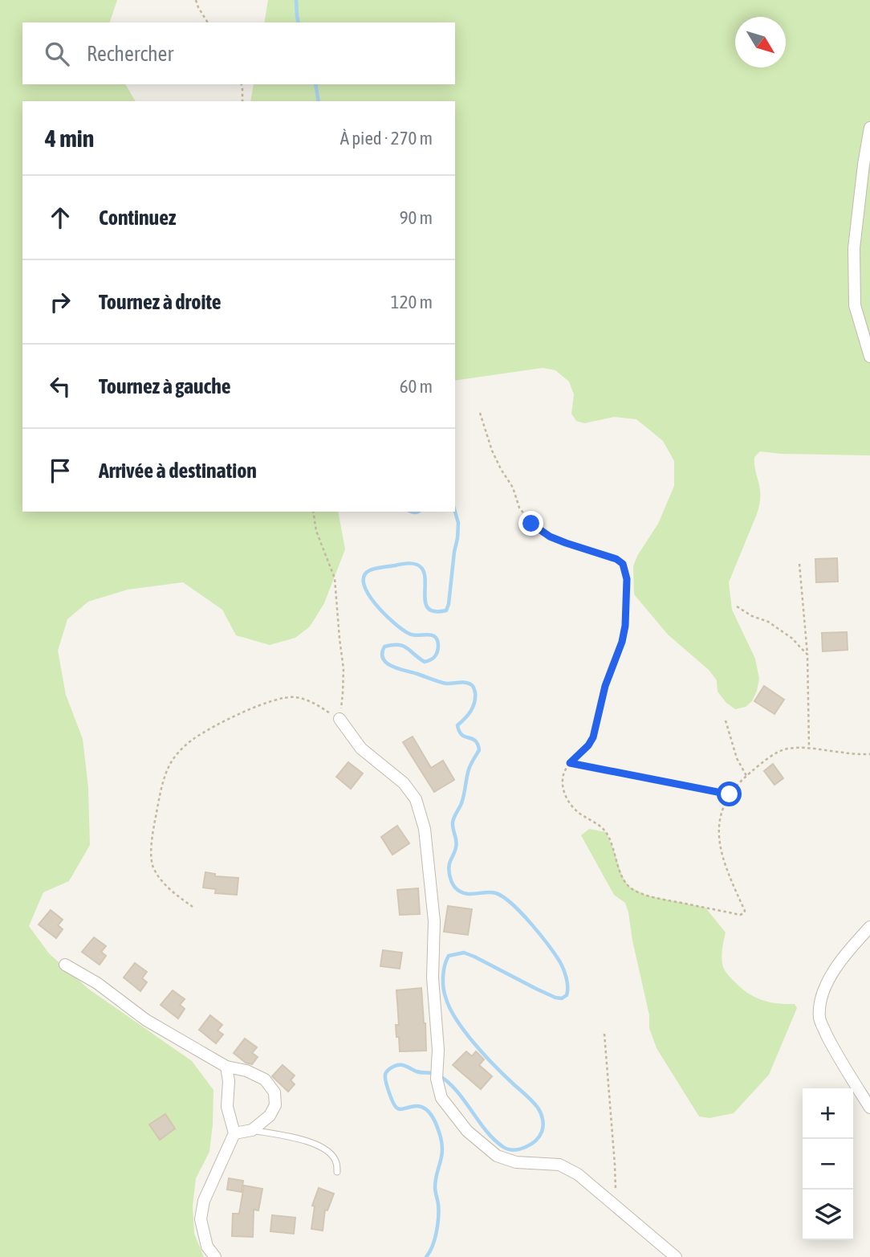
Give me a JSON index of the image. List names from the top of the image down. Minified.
{"north":"bottom right","page":{"search":"Rechercher","heading":["4 min","À pied · 270 m"],"list":[["Continuez","90 m"],["Tournez à droite","120 m"],["Tournez à gauche","60 m"],"Arrivée à destination"],"map_buttons":["+","−"]}}
